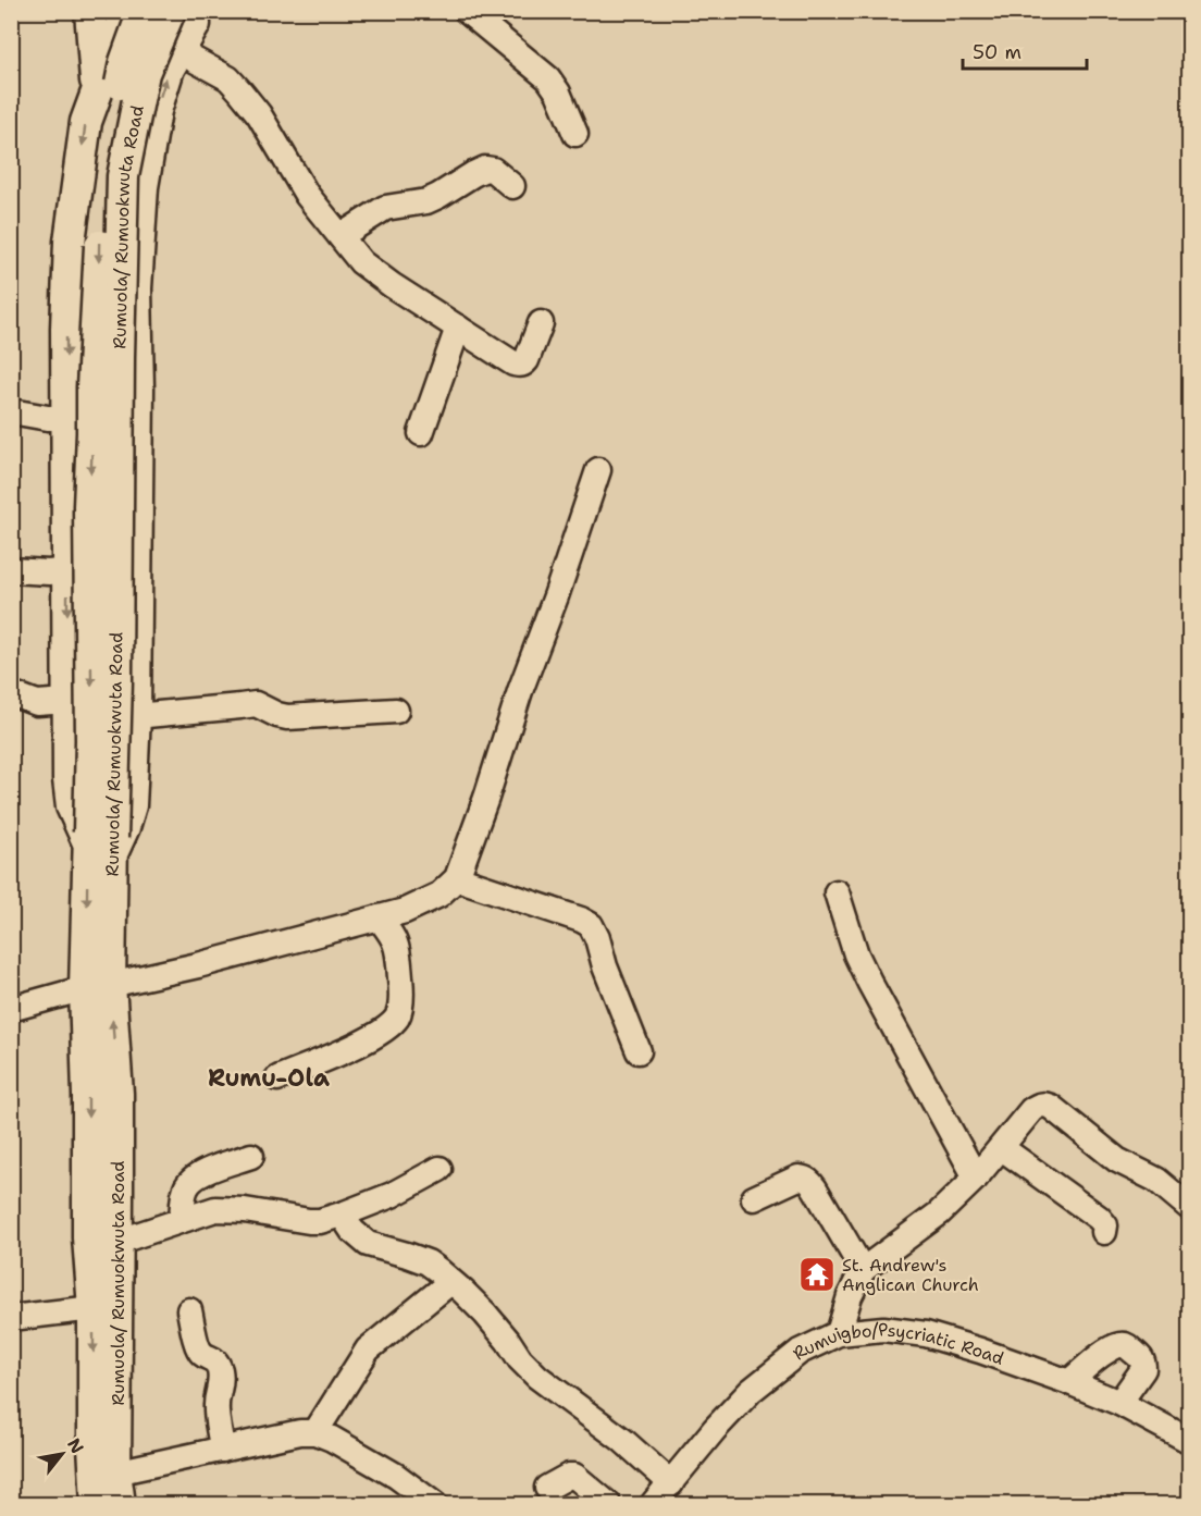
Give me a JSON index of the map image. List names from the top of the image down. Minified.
{"streets":{"main road":["Rumuola/ Rumuokwuta Road"],"street":["Rumuigbo/Psycriatic Road"]},"districts":["Rumu-Ola"],"places":{"temple":["St. Andrew's Anglican Church"]},"scale_bar":"50 m","north":"top right"}
